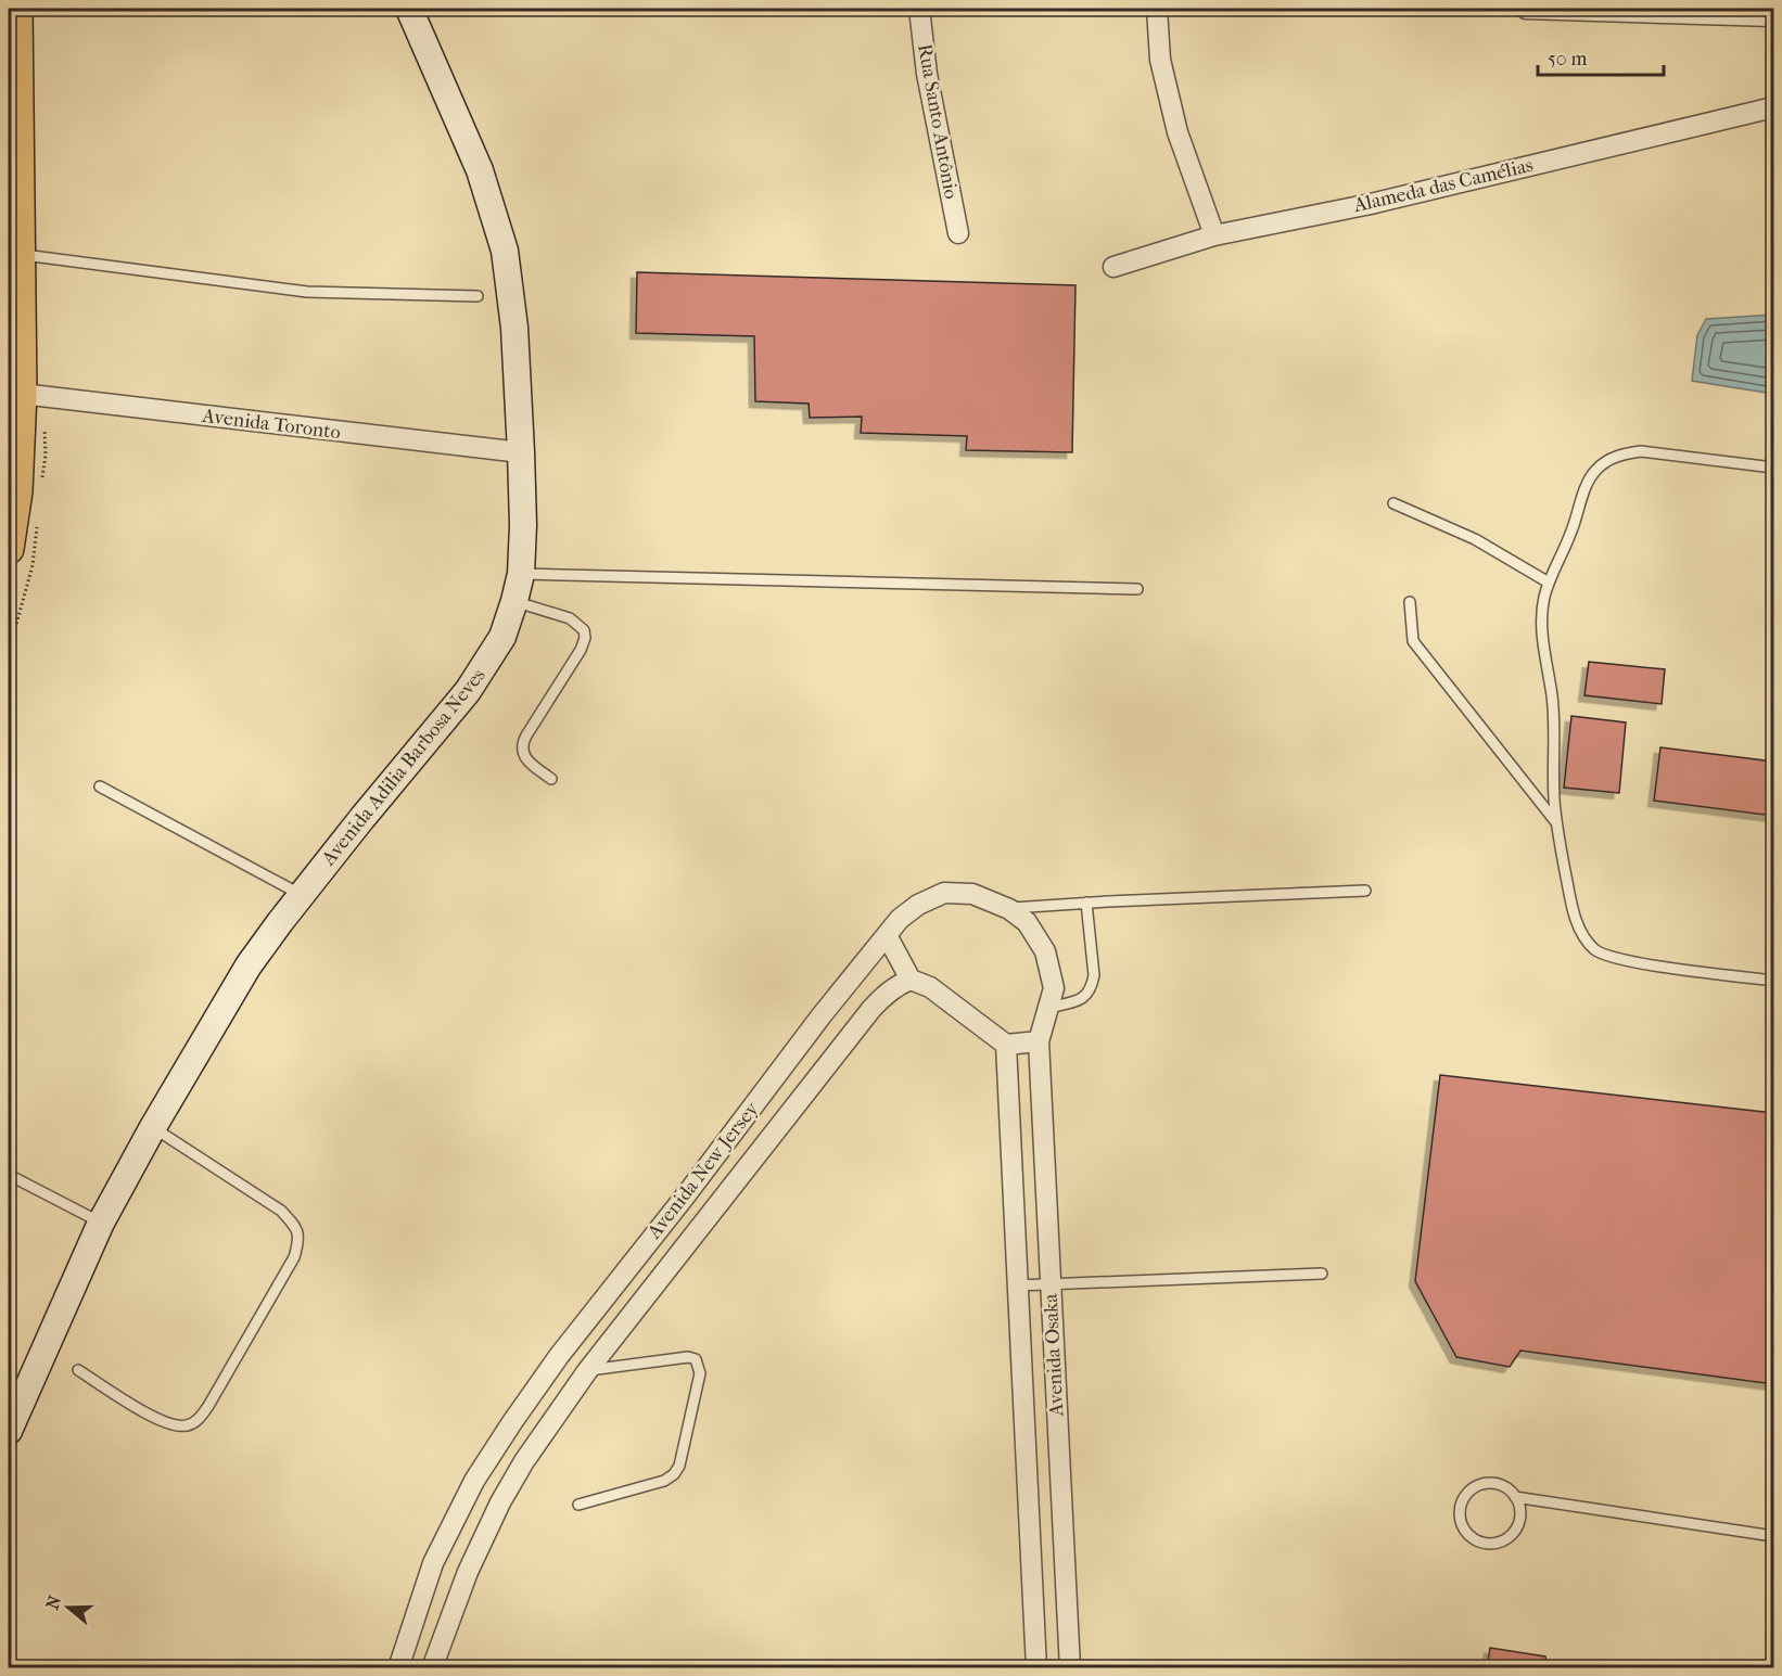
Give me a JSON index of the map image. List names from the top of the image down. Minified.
{"streets":{"street":["Rua Santo Antônio","Alameda das Camélias","Avenida Toronto","Avenida Adilia Barbosa Neves","Avenida New Jersey","Avenida Osaka"]},"crossings":[["Avenida Toronto","Avenida Adilia Barbosa Neves"],["Avenida New Jersey","Avenida Osaka"]],"scale_bar":"50 m","north":"left"}
